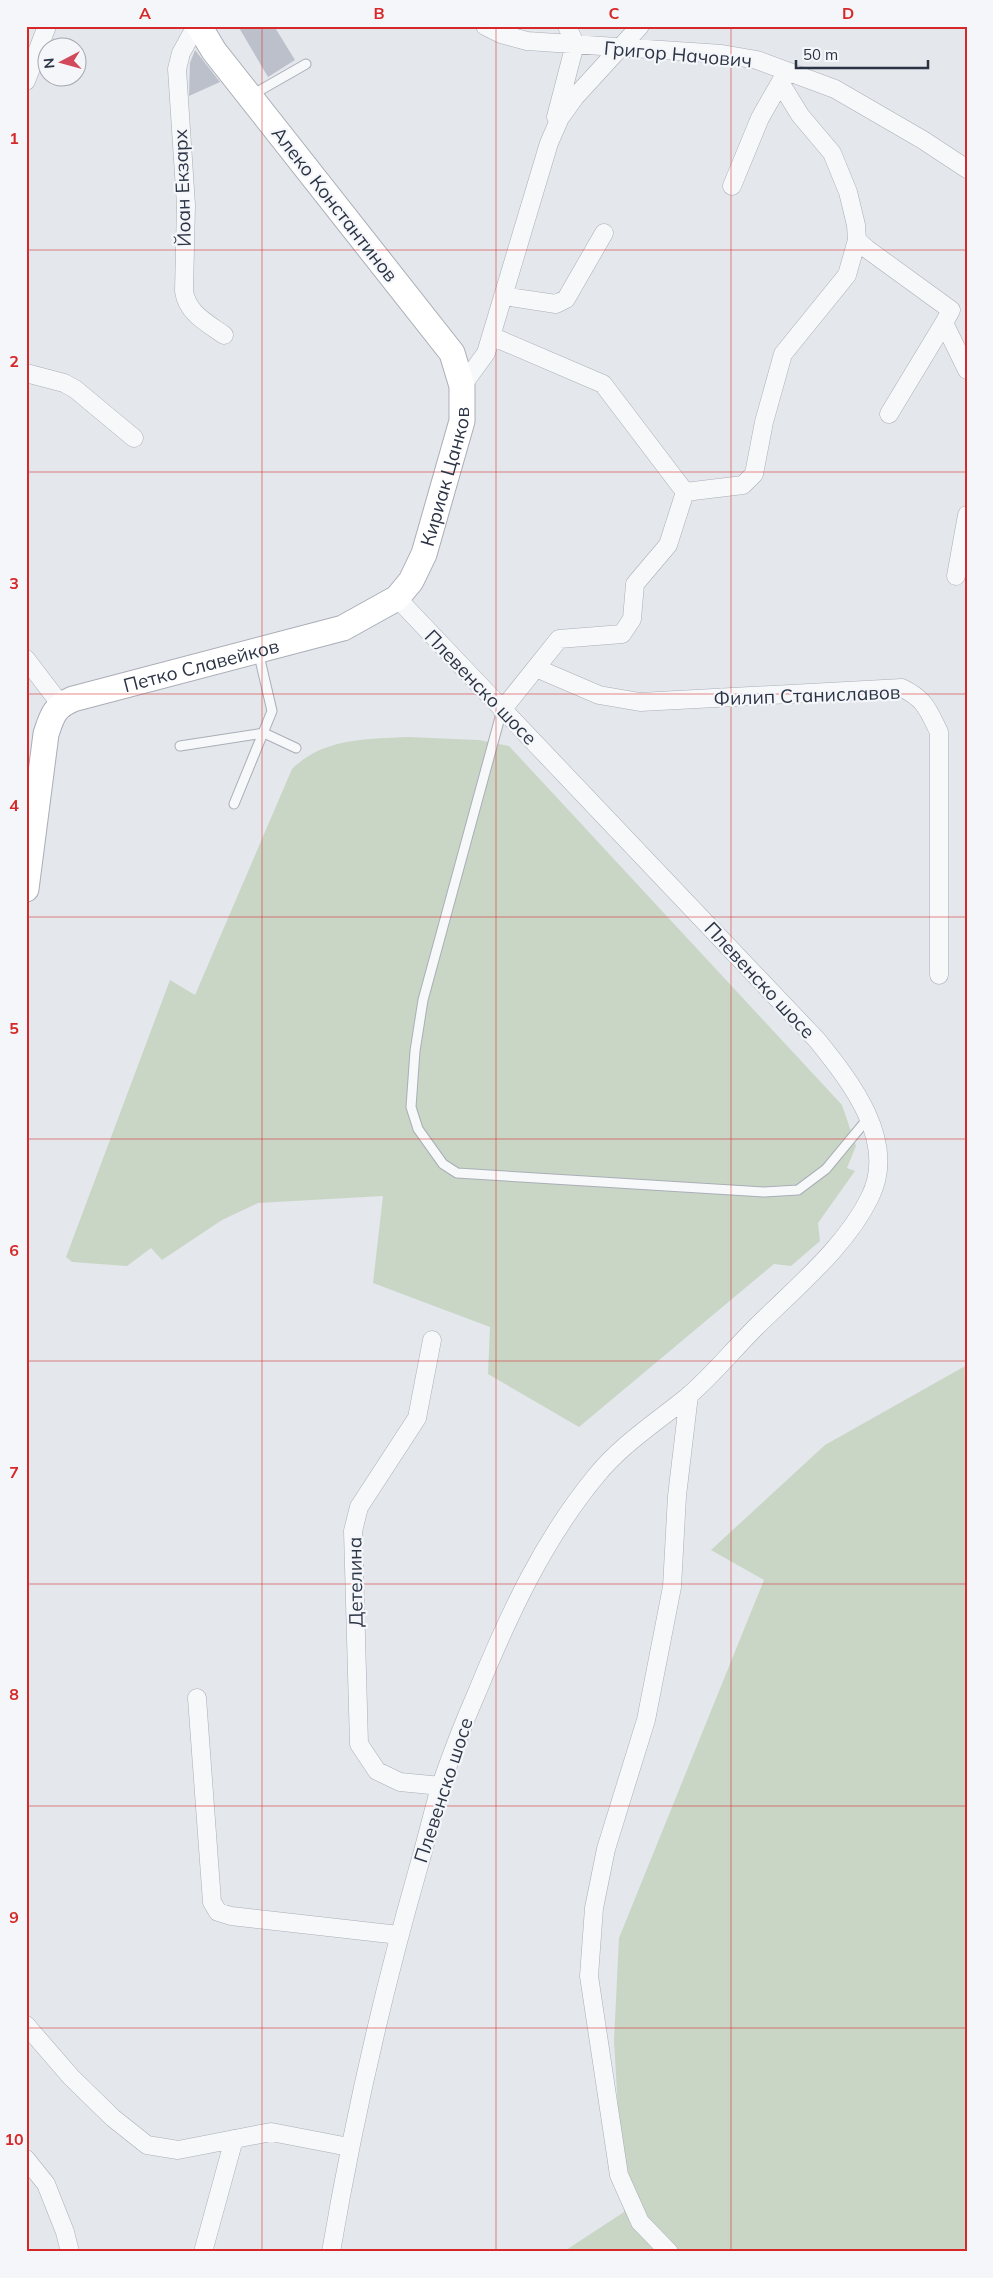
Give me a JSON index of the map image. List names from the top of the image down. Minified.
{"streets":{"street":["Григор Начович","Йоан Екзарх","Алеко Константинов","Кириак Цанков","Петко Славейков","Плевенско шосе","Филип Станиславов","Детелина"]},"crossings":[["Григор Начович","Кириак Цанков"],["Йоан Екзарх","Алеко Константинов"],["Алеко Константинов","Кириак Цанков"],["Кириак Цанков","Петко Славейков"],["Кириак Цанков","Плевенско шосе"],["Плевенско шосе","Детелина"]],"scale_bar":"50 m","north":"left","grid":{"columns":["A","B","C","D"],"rows":["1","2","3","4","5","6","7","8","9","10"]}}
